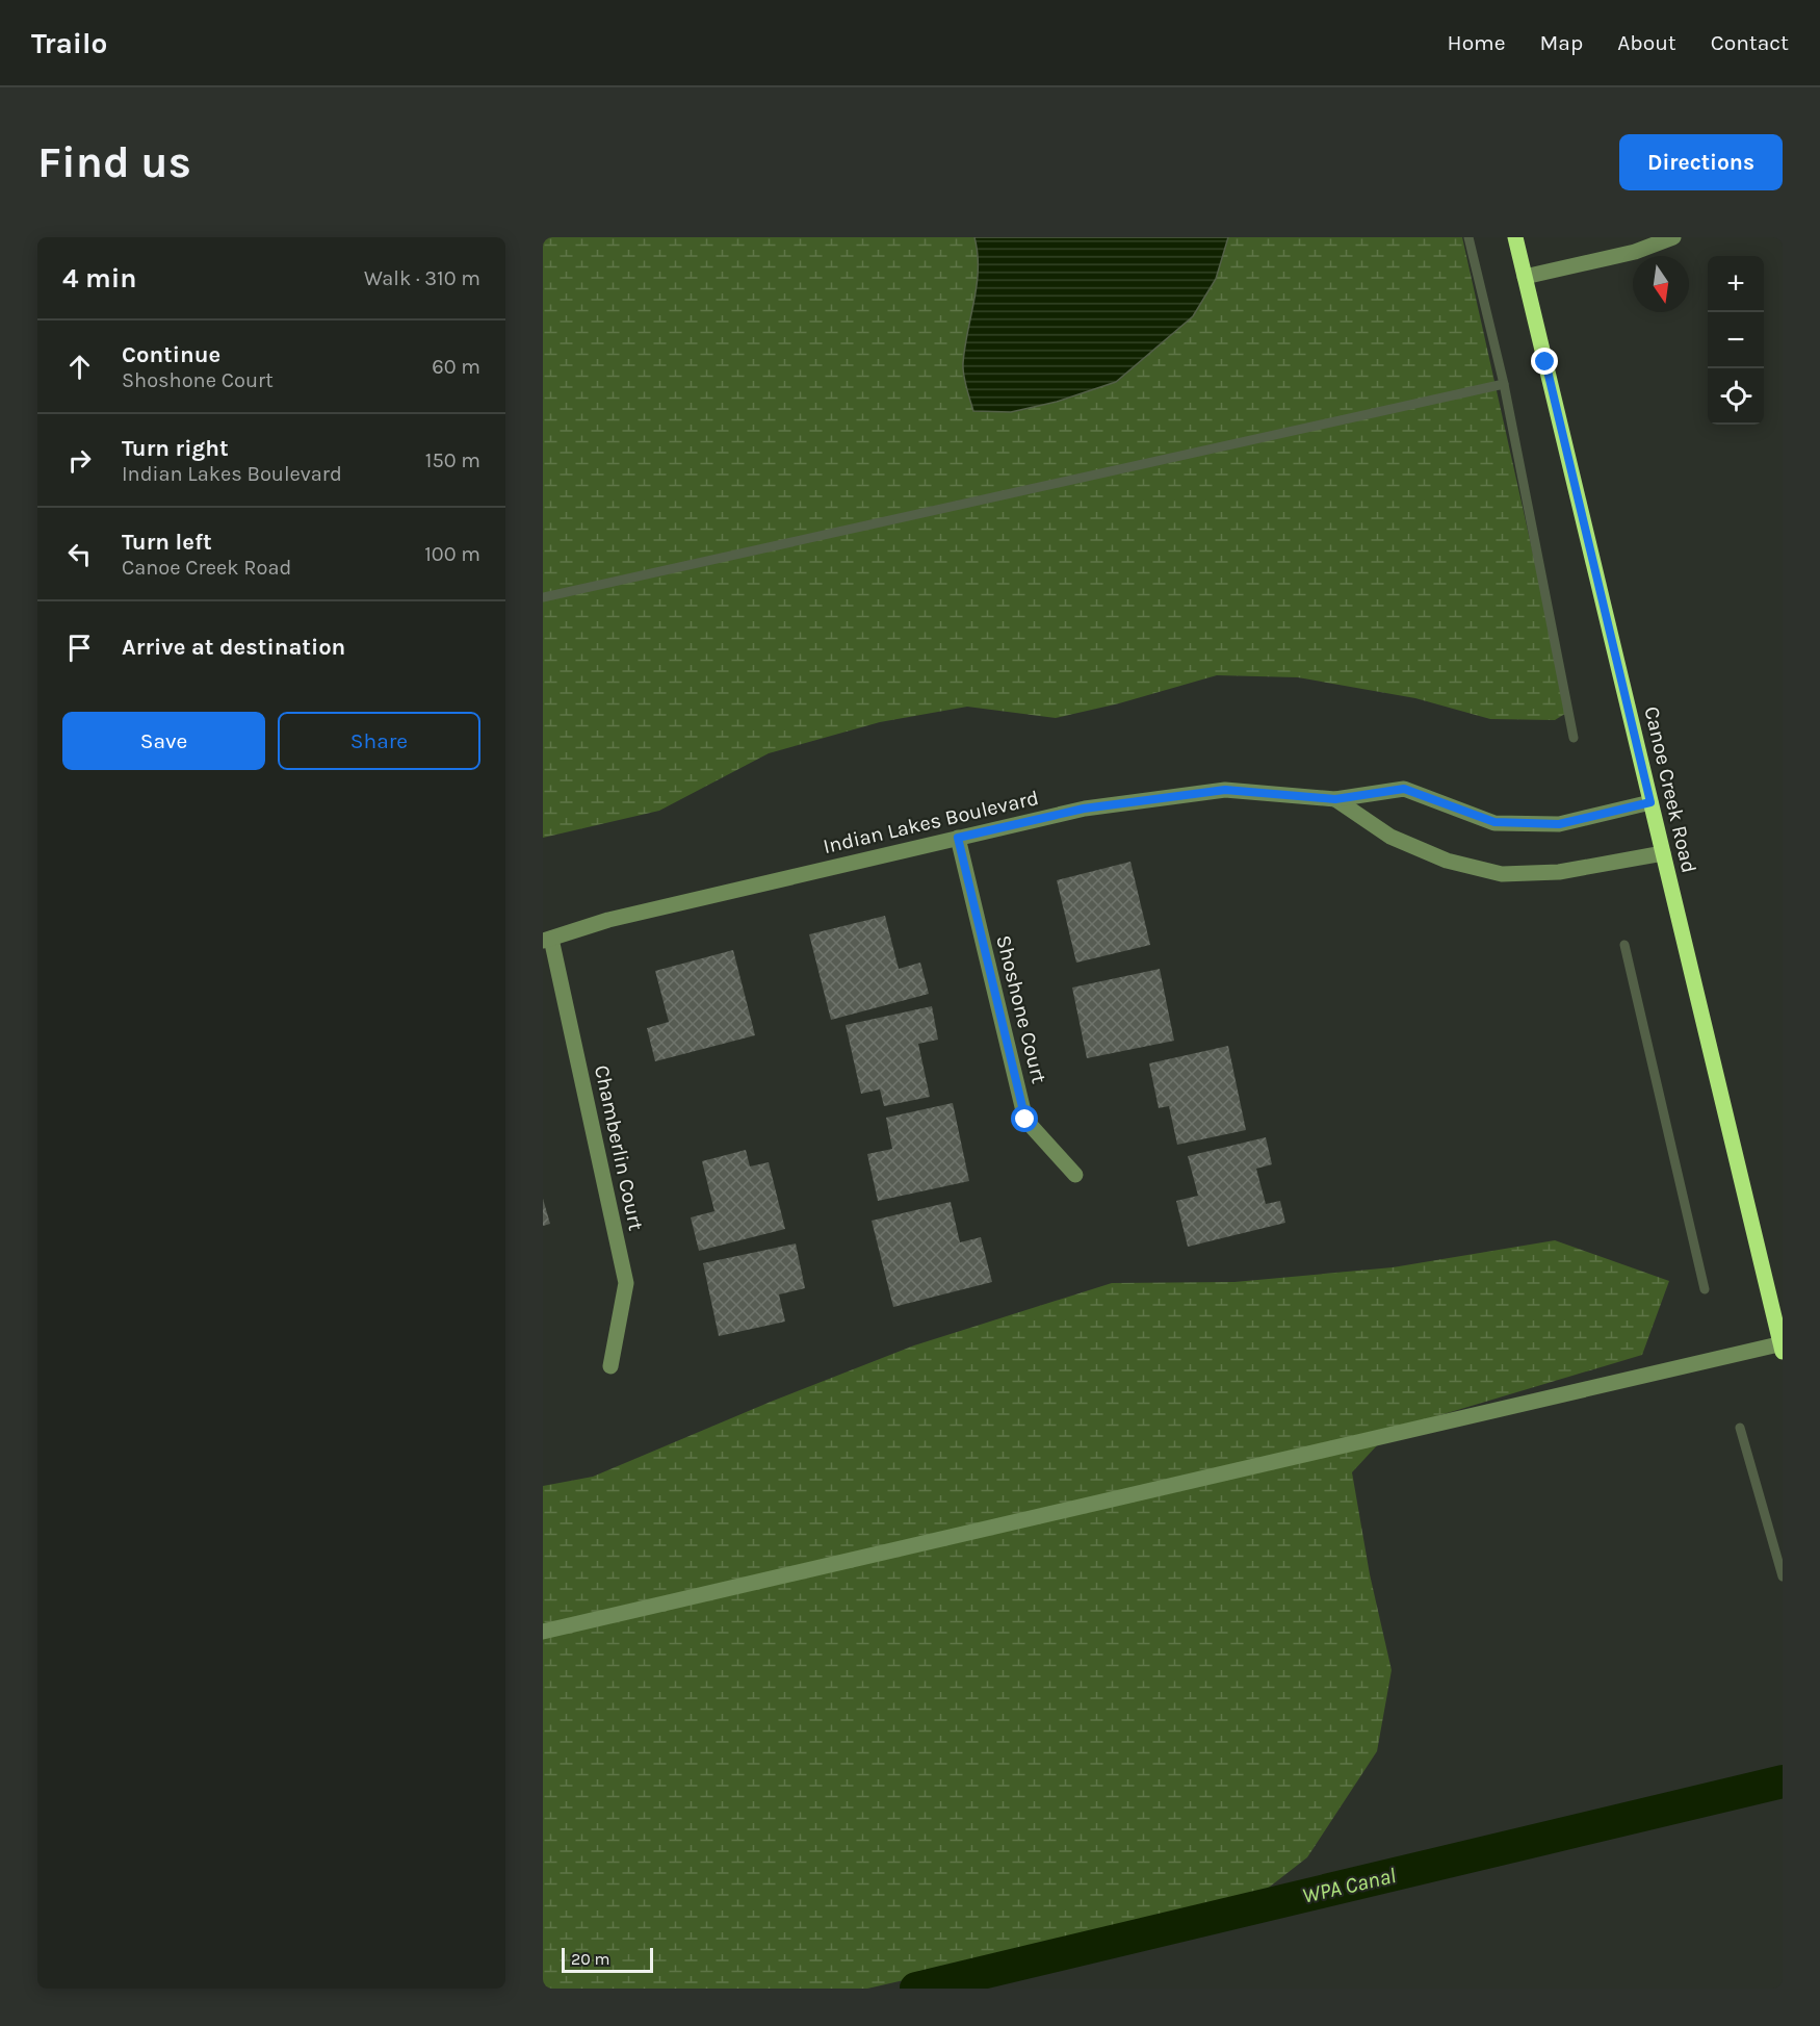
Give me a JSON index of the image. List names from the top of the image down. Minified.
{"streets":{"main road":["Canoe Creek Road"],"street":["Indian Lakes Boulevard","Shoshone Court","Chamberlin Court"]},"crossings":[["Canoe Creek Road","Indian Lakes Boulevard"],["Indian Lakes Boulevard","Shoshone Court"],["Indian Lakes Boulevard","Chamberlin Court"]],"water":["WPA Canal"],"scale_bar":"20 m","north":"bottom","page":{"header":"Trailo","nav":["Home","Map","About","Contact"],"buttons":["Directions",["Save","Share"]],"title":"Find us","heading":["4 min","Walk · 310 m"],"map_buttons":["+","−"],"list":[["Continue","Shoshone Court","60 m"],["Turn right","Indian Lakes Boulevard","150 m"],["Turn left","Canoe Creek Road","100 m"],"Arrive at destination"],"scale":"20 m"}}
